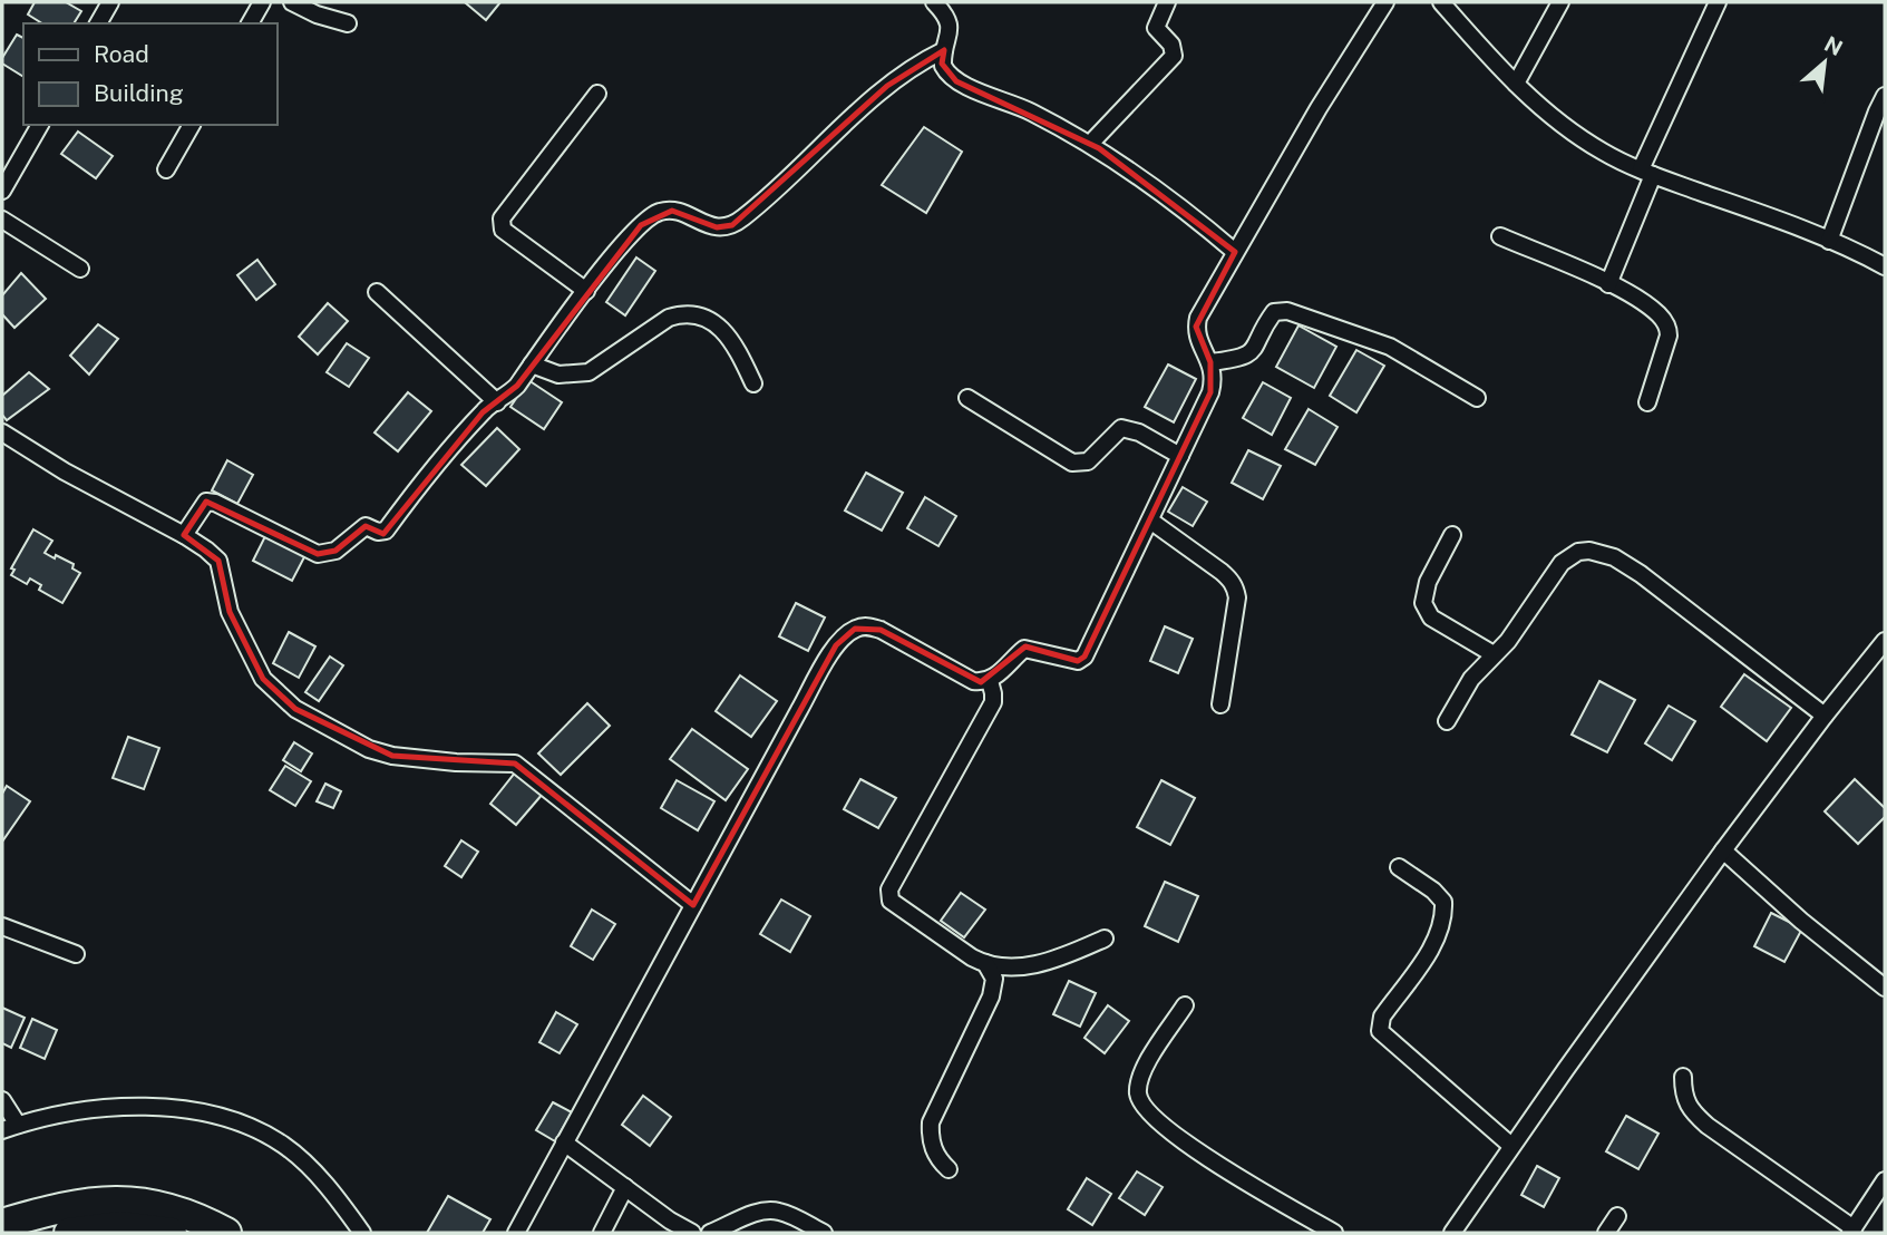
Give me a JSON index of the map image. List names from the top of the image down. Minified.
{"legend":["Road","Building"],"north":"top right"}
